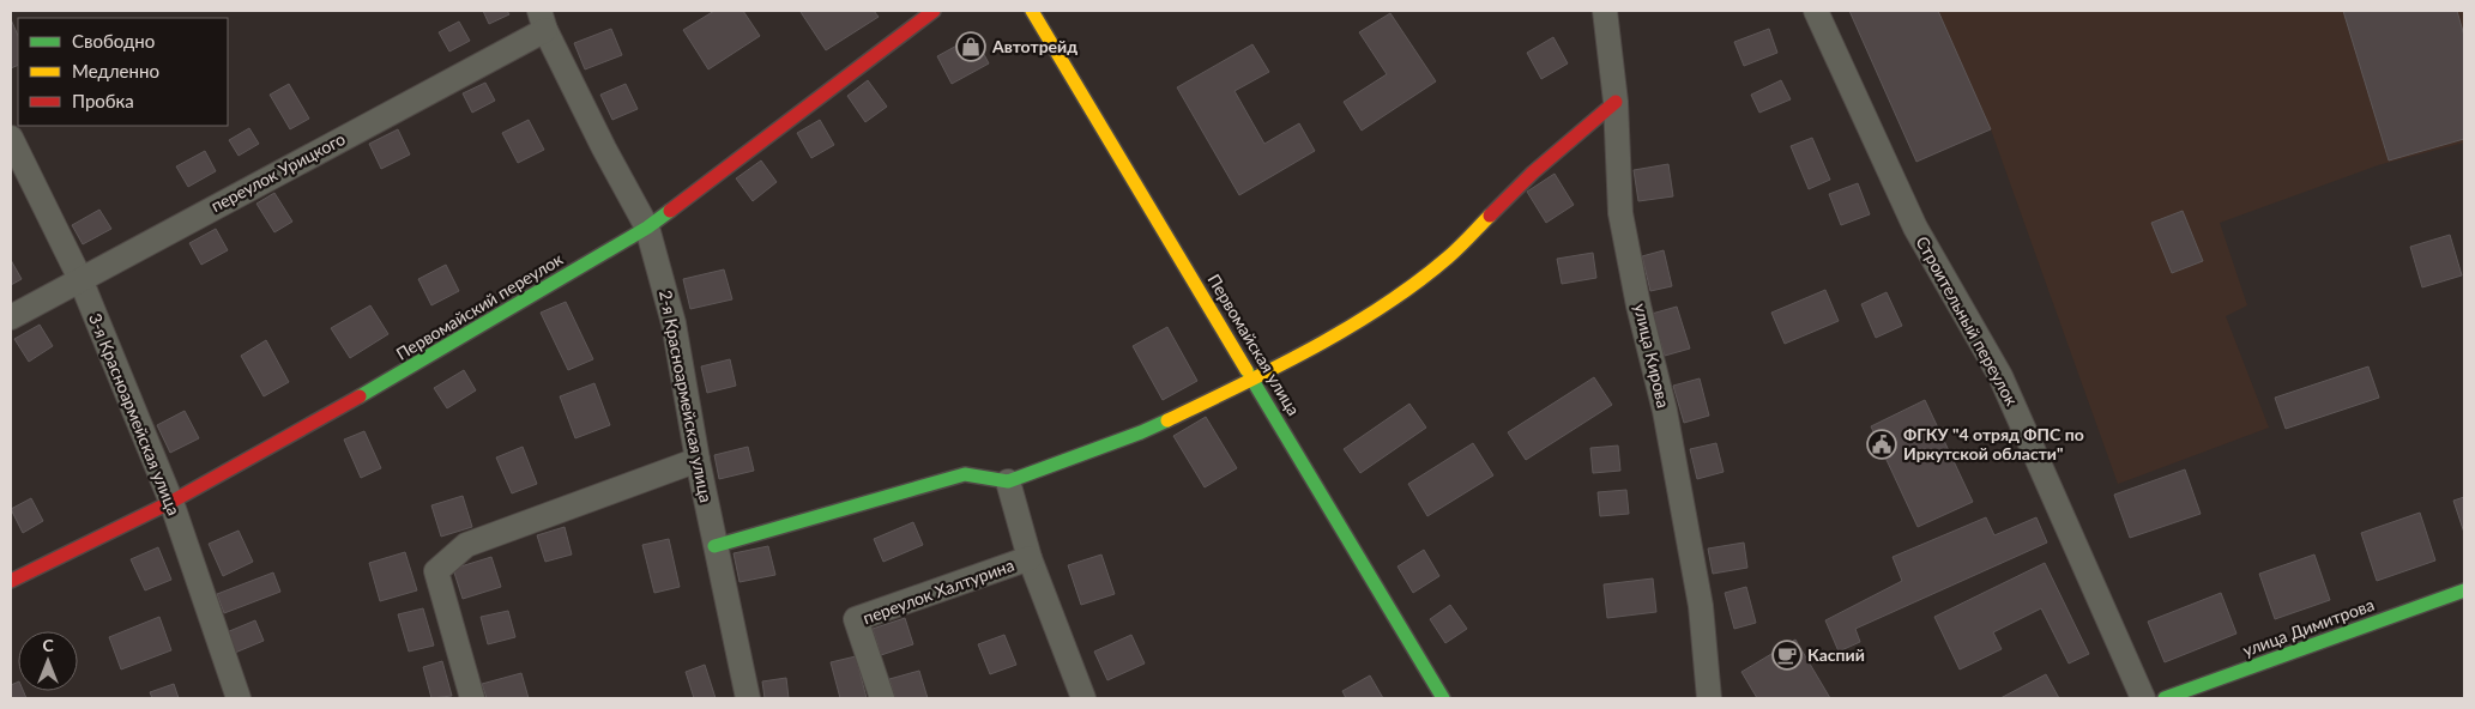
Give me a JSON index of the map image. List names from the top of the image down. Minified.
{"streets":{"street":["переулок Урицкого","Первомайский переулок","Строительный переулок","Первомайская улица","улица Кирова","2-я Красноармейская улица","3-я Красноармейская улица","переулок Халтурина","улица Димитрова"]},"crossings":[["переулок Урицкого","2-я Красноармейская улица"],["переулок Урицкого","3-я Красноармейская улица"],["Первомайский переулок","2-я Красноармейская улица"],["Первомайский переулок","3-я Красноармейская улица"]],"places":{"shop":["Автотрейд"],"public building":["ФГКУ \"4 отряд ФПС по Иркутской области\""],"cafe":["Каспий"]},"legend":["Свободно","Медленно","Пробка"],"north":"top"}
